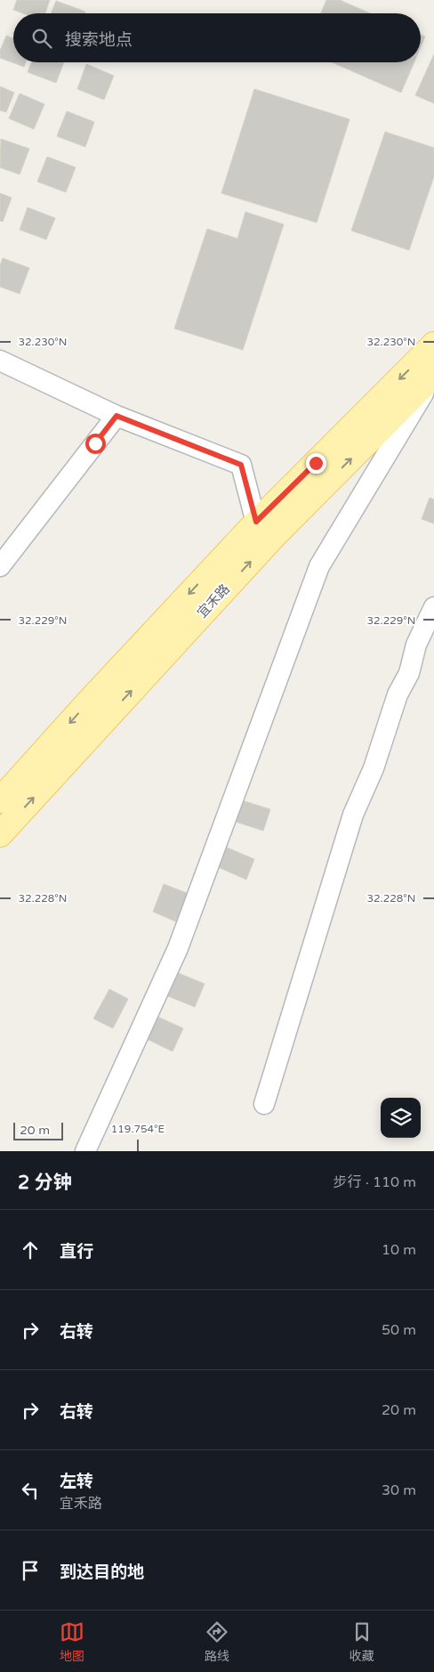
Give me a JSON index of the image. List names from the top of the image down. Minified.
{"streets":{"main road":["宜禾路"]},"scale_bar":"20 m","page":{"search":"搜索地点","scale":"20 m","heading":["2 分钟","步行 · 110 m"],"list":[["直行","10 m"],["右转","50 m"],["右转","20 m"],["左转","宜禾路","30 m"],"到达目的地"],"nav":["地图","路线","收藏"]},"coordinates":["32.230°N","32.229°N","32.228°N","119.754°E"]}
